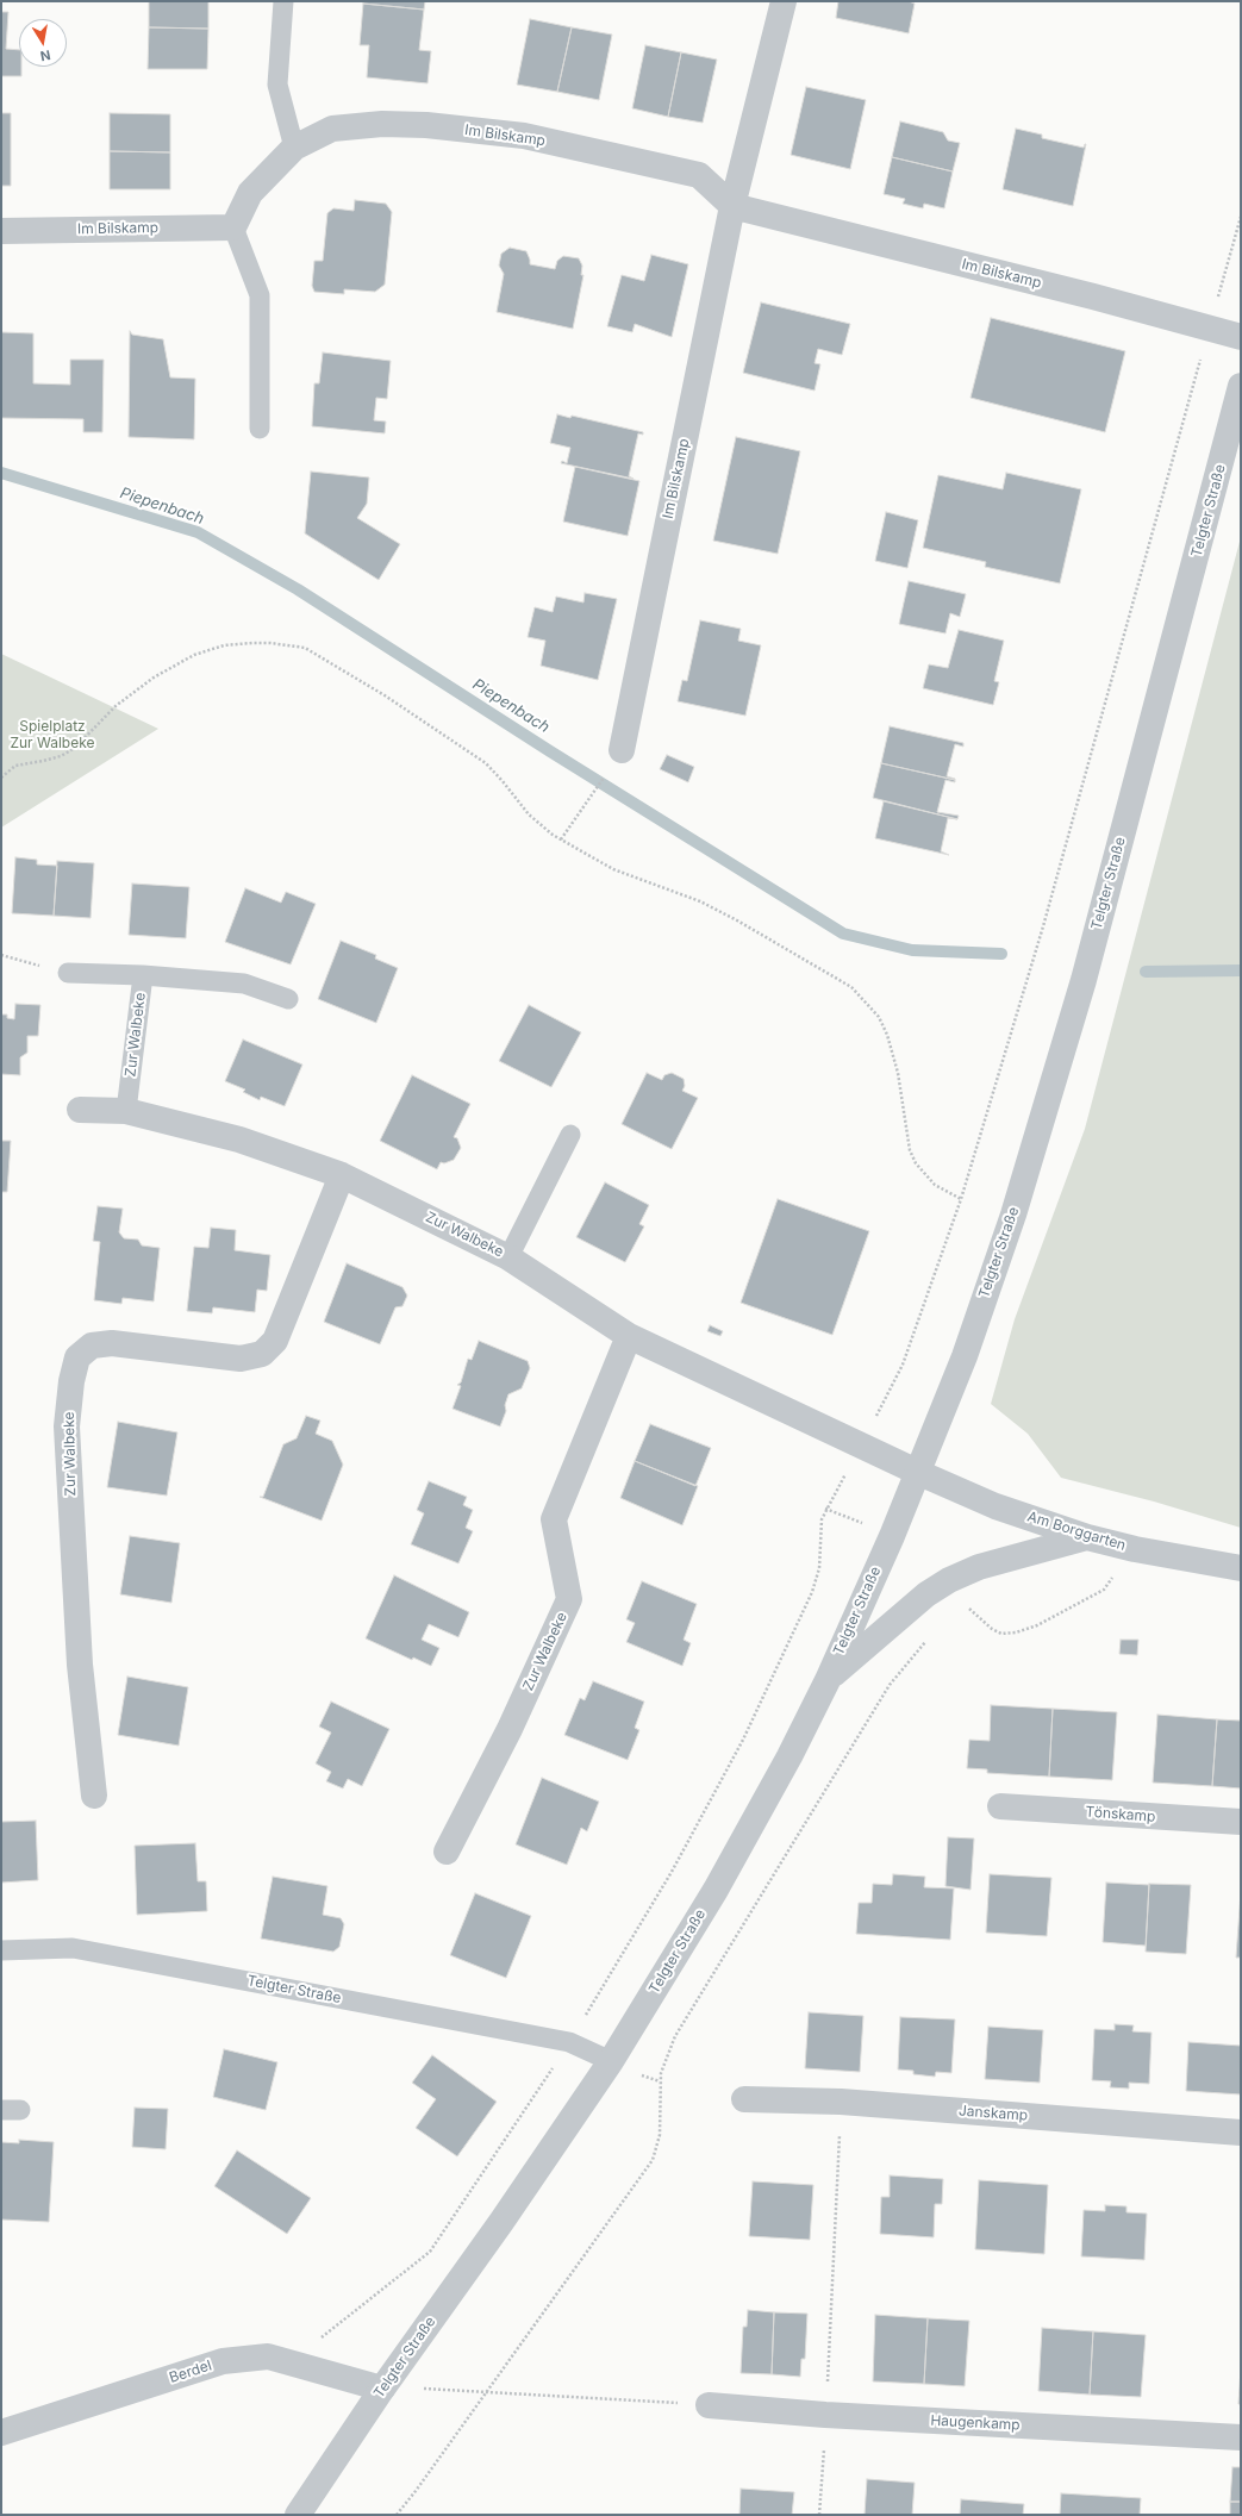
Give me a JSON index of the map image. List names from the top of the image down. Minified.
{"streets":{"street":["Im Bilskamp","Telgter Straße","Zur Walbeke","Am Borggarten","Tönskamp","Janskamp","Berdel","Haugenkamp"]},"crossings":[["Telgter Straße","Zur Walbeke"],["Telgter Straße","Am Borggarten"],["Telgter Straße","Berdel"],["Zur Walbeke","Am Borggarten"]],"water":["Piepenbach"],"parks":["Spielplatz Zur Walbeke"],"north":"bottom"}
